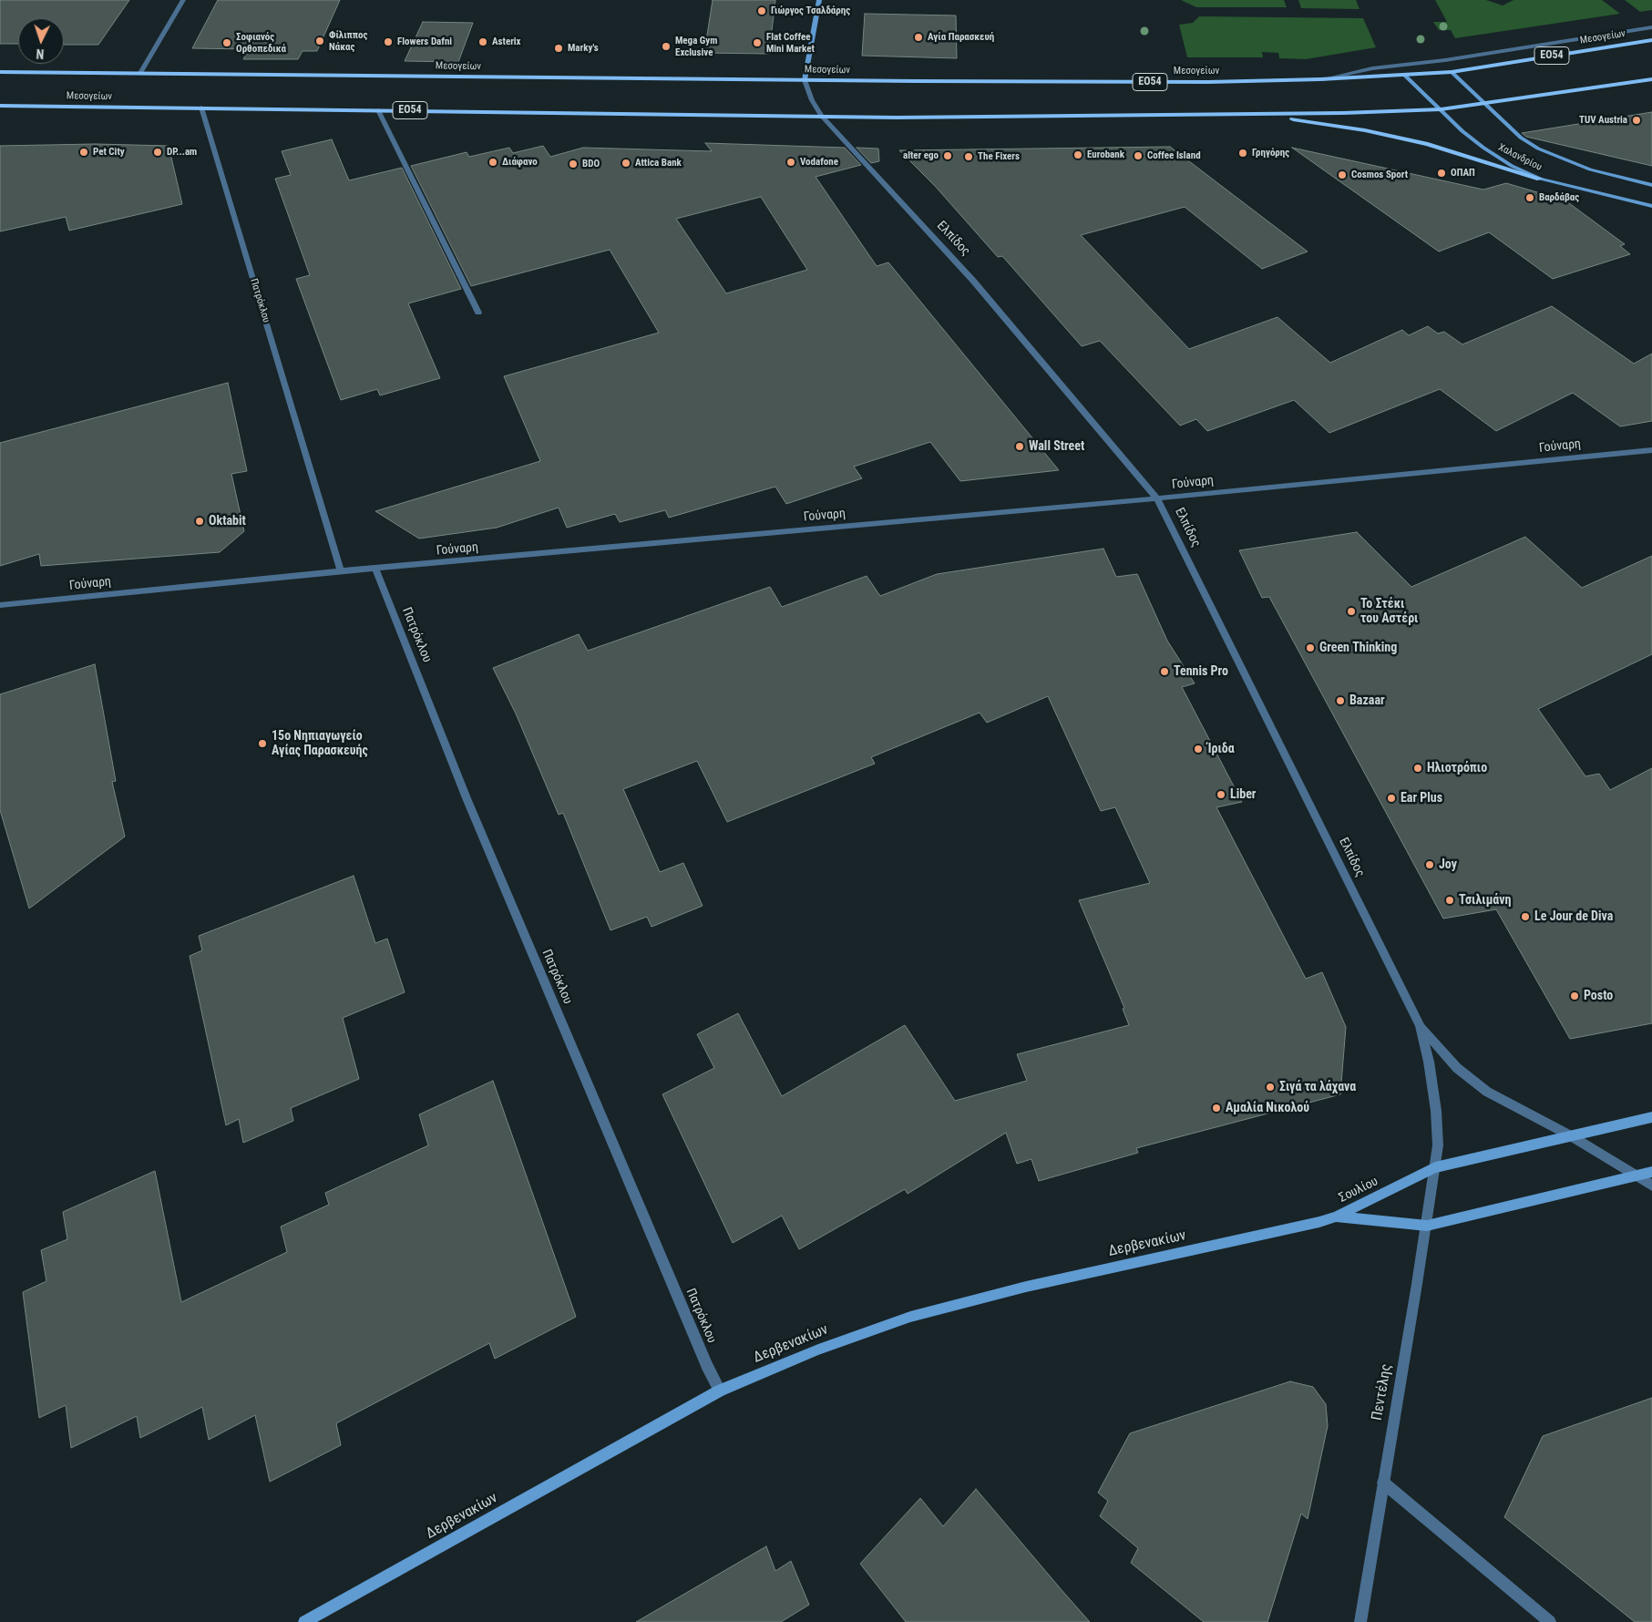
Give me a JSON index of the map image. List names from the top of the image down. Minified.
{"streets":{"main road":["Μεσογείων","ΕΟ54"],"street":["Χαλανδρίου","Ελπίδος","Πατρόκλου","Γούναρη","Σουλίου","Δερβενακίων","Πεντέλης"]},"crossings":[["Μεσογείων","Χαλανδρίου"],["Μεσογείων","Ελπίδος"],["Μεσογείων","Πατρόκλου"],["Ελπίδος","Γούναρη"],["Ελπίδος","Σουλίου"],["Ελπίδος","Πεντέλης"],["Πατρόκλου","Γούναρη"],["Πατρόκλου","Δερβενακίων"],["Σουλίου","Δερβενακίων"],["Σουλίου","Πεντέλης"]],"places":["Γιώργος Τσαλδάρης","Αγία Παρασκευή","Φίλιππος Νάκας","Flowers Dafni","Asterix","Σοφιανός Ορθοπεδικά","Flat Coffee Mini Market","Mega Gym Exclusive","Marky's","TUV Austria","Pet City","DP...am","Γρηγόρης","Eurobank","alter ego","Coffee Island","The Fixers","Διάφανο","Vodafone","Attica Bank","BDO","ΟΠΑΠ","Cosmos Sport","Βαρδάβας","Wall Street","Oktabit","Το Στέκι του Αστέρι","Green Thinking","Tennis Pro","Bazaar","15ο Νηπιαγωγείο Αγίας Παρασκευής","Ίριδα","Ηλιοτρόπιο","Liber","Ear Plus","Joy","Τσιλιμάνη","Le Jour de Diva","Posto","Σιγά τα λάχανα","Αμαλία Νικολού"],"north":"bottom"}
